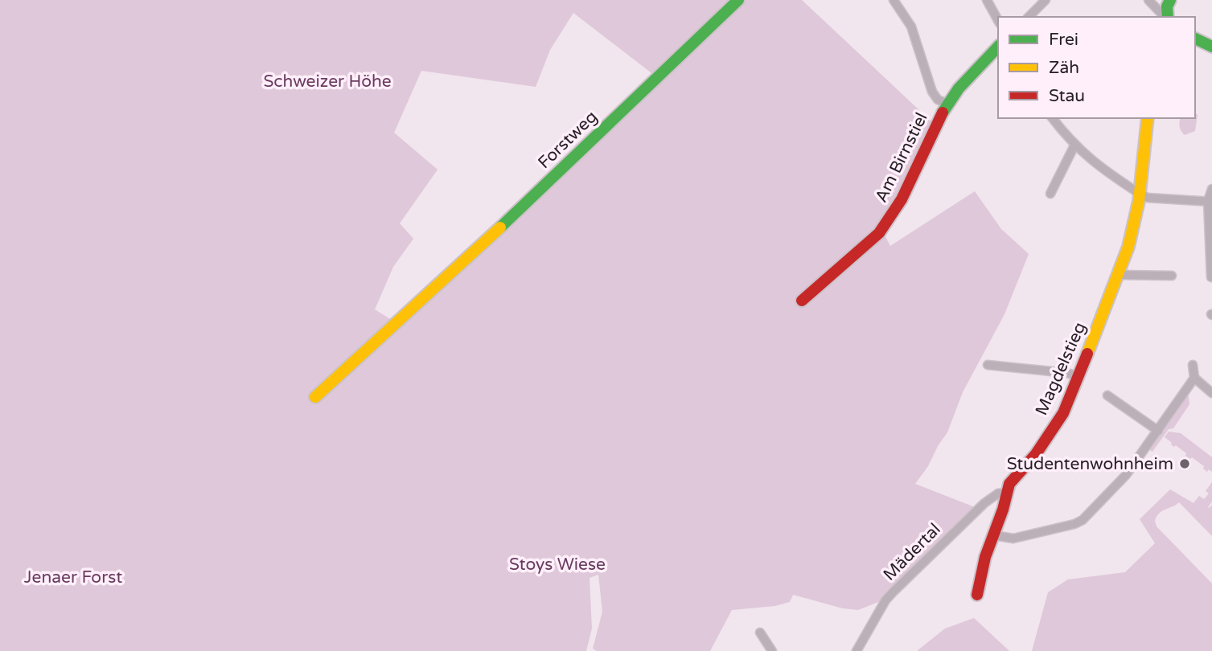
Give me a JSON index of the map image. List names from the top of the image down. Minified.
{"streets":{"street":["Forstweg","Am Birnstiel","Magdelstieg","Mädertal"]},"crossings":[["Magdelstieg","Mädertal"]],"parks":["Schweizer Höhe","Stoys Wiese","Jenaer Forst"],"places":["Studentenwohnheim"],"legend":["Frei","Zäh","Stau"]}
